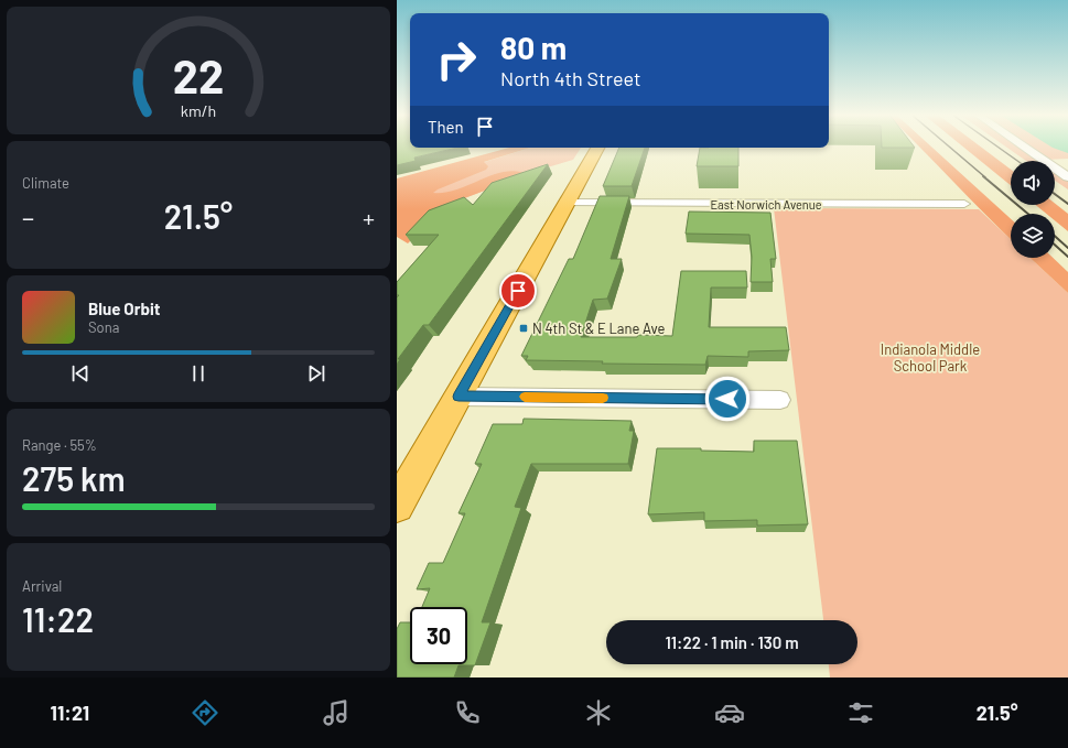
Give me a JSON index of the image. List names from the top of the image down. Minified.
{"streets":{"street":["East Norwich Avenue"]},"parks":["Indianola Middle School Park"],"places":{"transit":["N 4th St & E Lane Ave"]},"page":{"turn":["80 m","North 4th Street"],"then":"Then","tile":["Climate",["Range · 55%","275 km"],["Arrival","11:22"]],"heat":["−","21.5°","+"],"song":["Blue Orbit","Sona"],"limit":"30","trip":"11:22 · 1 min · 130 m","tabs":["11:21","21.5°"],"gauge":["22","km/h"]}}
